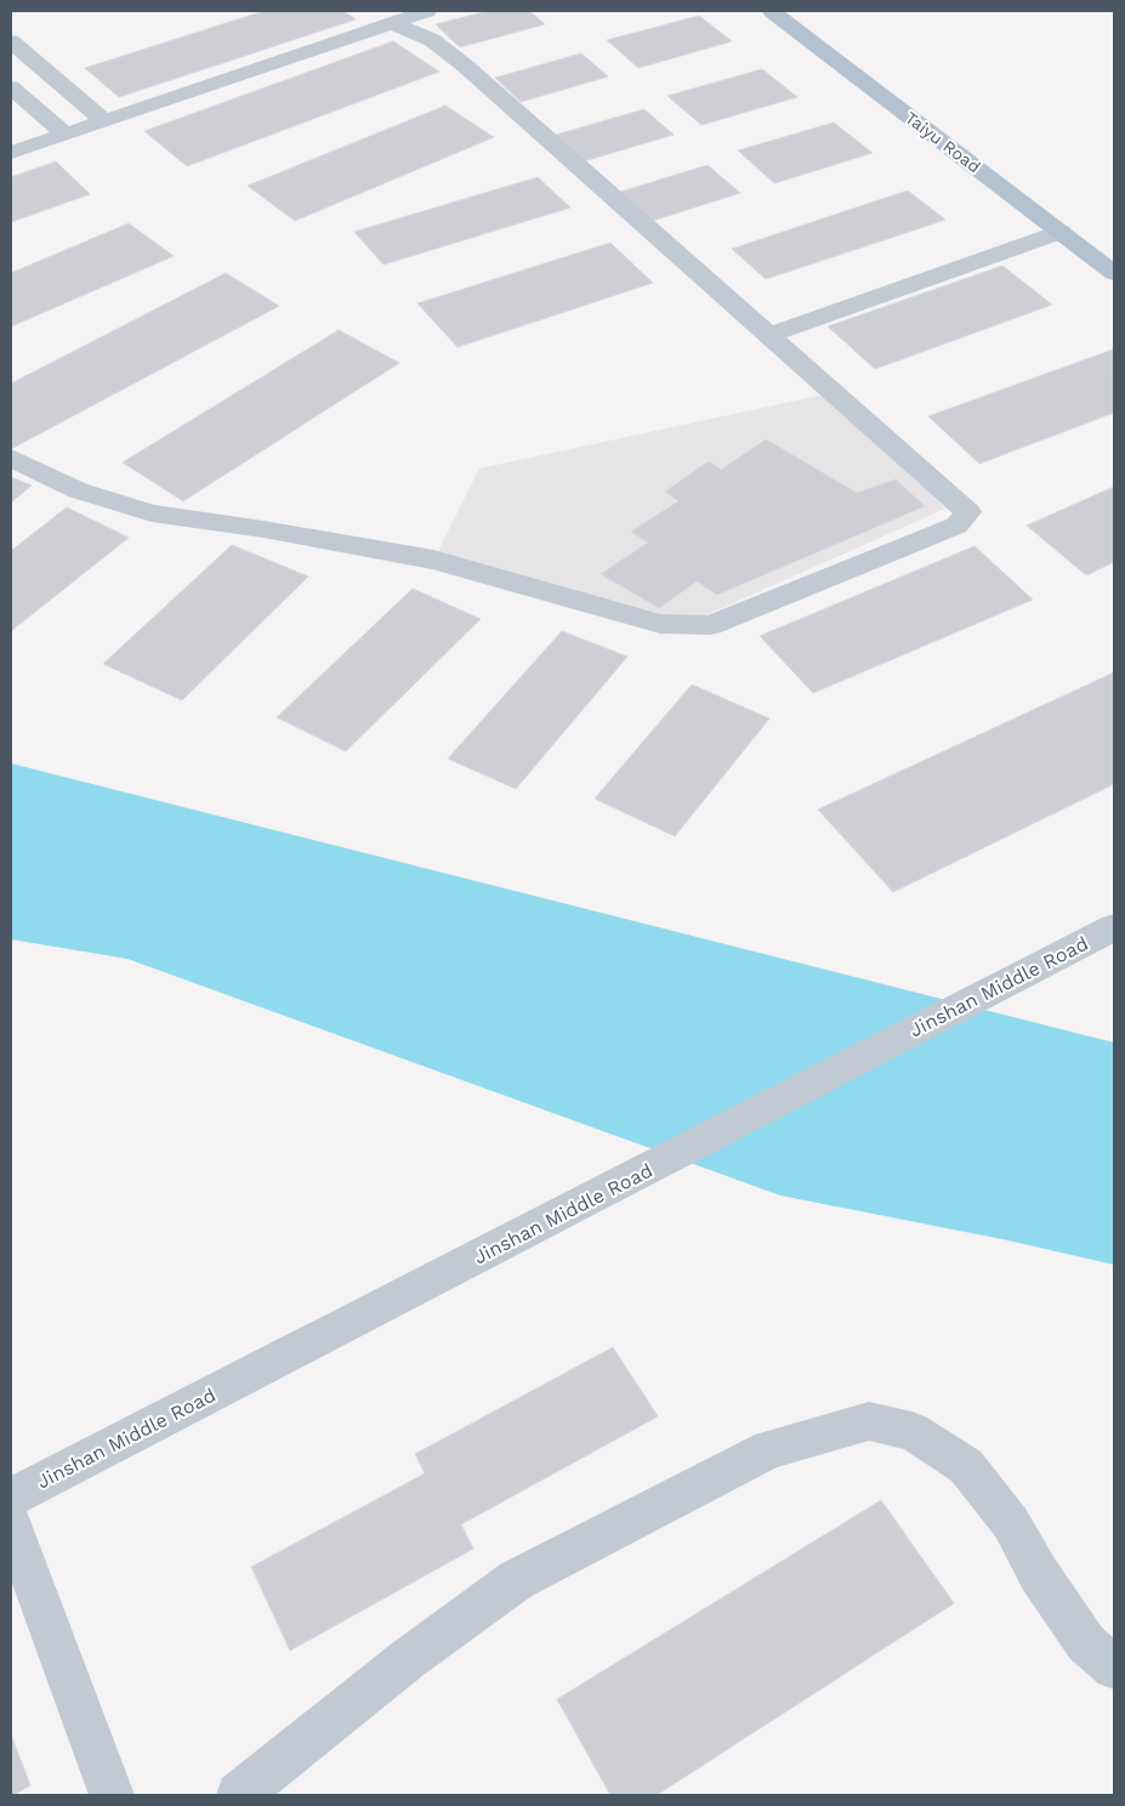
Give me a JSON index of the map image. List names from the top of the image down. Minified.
{"streets":{"main road":["Taiyu Road"],"street":["Jinshan Middle Road"]}}
